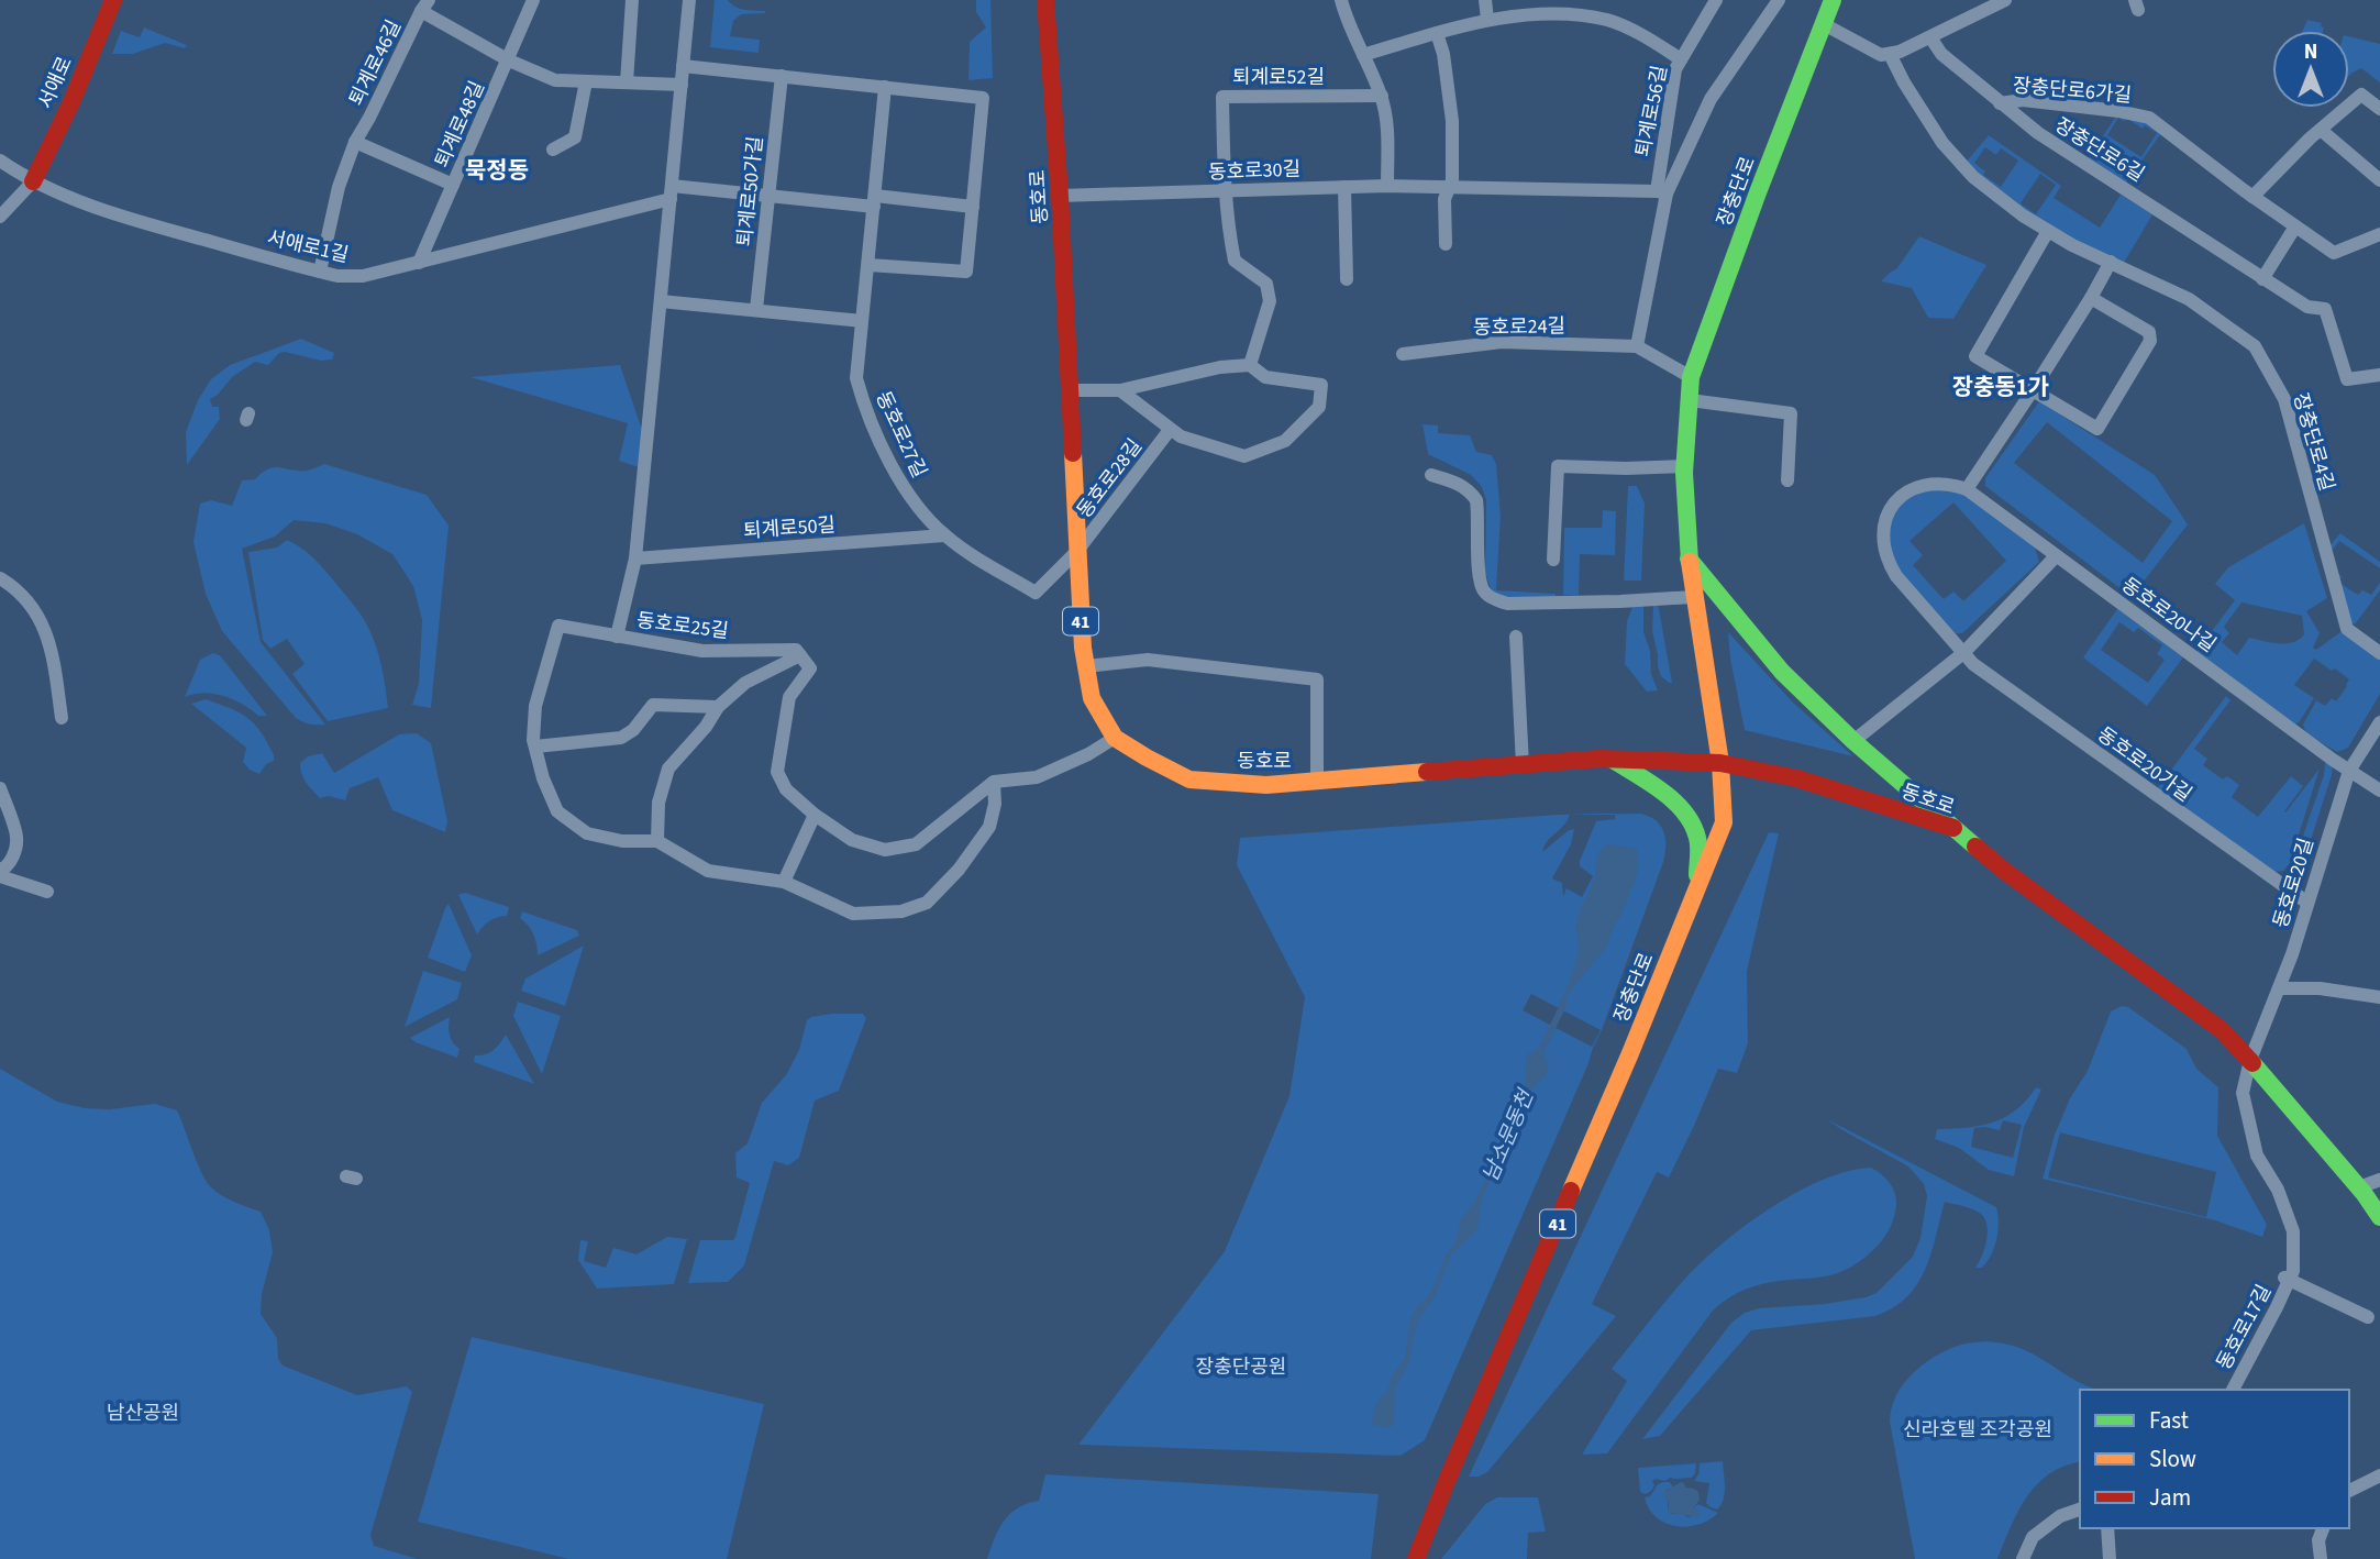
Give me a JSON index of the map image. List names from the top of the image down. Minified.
{"streets":{"main road":["서애로","장충단로","동호로","41"],"street":["퇴계로46길","퇴계로52길","장충단로6가길","퇴계로56길","퇴계로48길","장충단로6길","동호로30길","퇴계로50가길","서애로1길","동호로24길","동호로27길","장충단로4길","동호로28길","퇴계로50길","동호로20나길","동호로25길","동호로20가길","동호로20길","동호로17길"]},"crossings":[["퇴계로46길","서애로1길"],["퇴계로52길","동호로30길"],["서애로","서애로1길"],["장충단로6가길","장충단로6길"],["퇴계로56길","동호로30길"],["퇴계로48길","서애로1길"],["동호로30길","동호로"],["장충단로","동호로"],["장충단로","동호로24길"],["동호로","동호로27길"],["동호로","동호로28길"],["동호로","동호로20길"],["동호로","동호로17길"],["동호로27길","동호로28길"],["동호로27길","퇴계로50길"],["동호로20나길","동호로20가길"],["동호로20나길","동호로20길"],["동호로20가길","동호로20길"],["동호로20길","동호로17길"]],"districts":["묵정동","장충동1가"],"water":["남소문동천"],"parks":["장충단공원","남산공원","신라호텔 조각공원"],"legend":["Fast","Slow","Jam"],"north":"top"}
